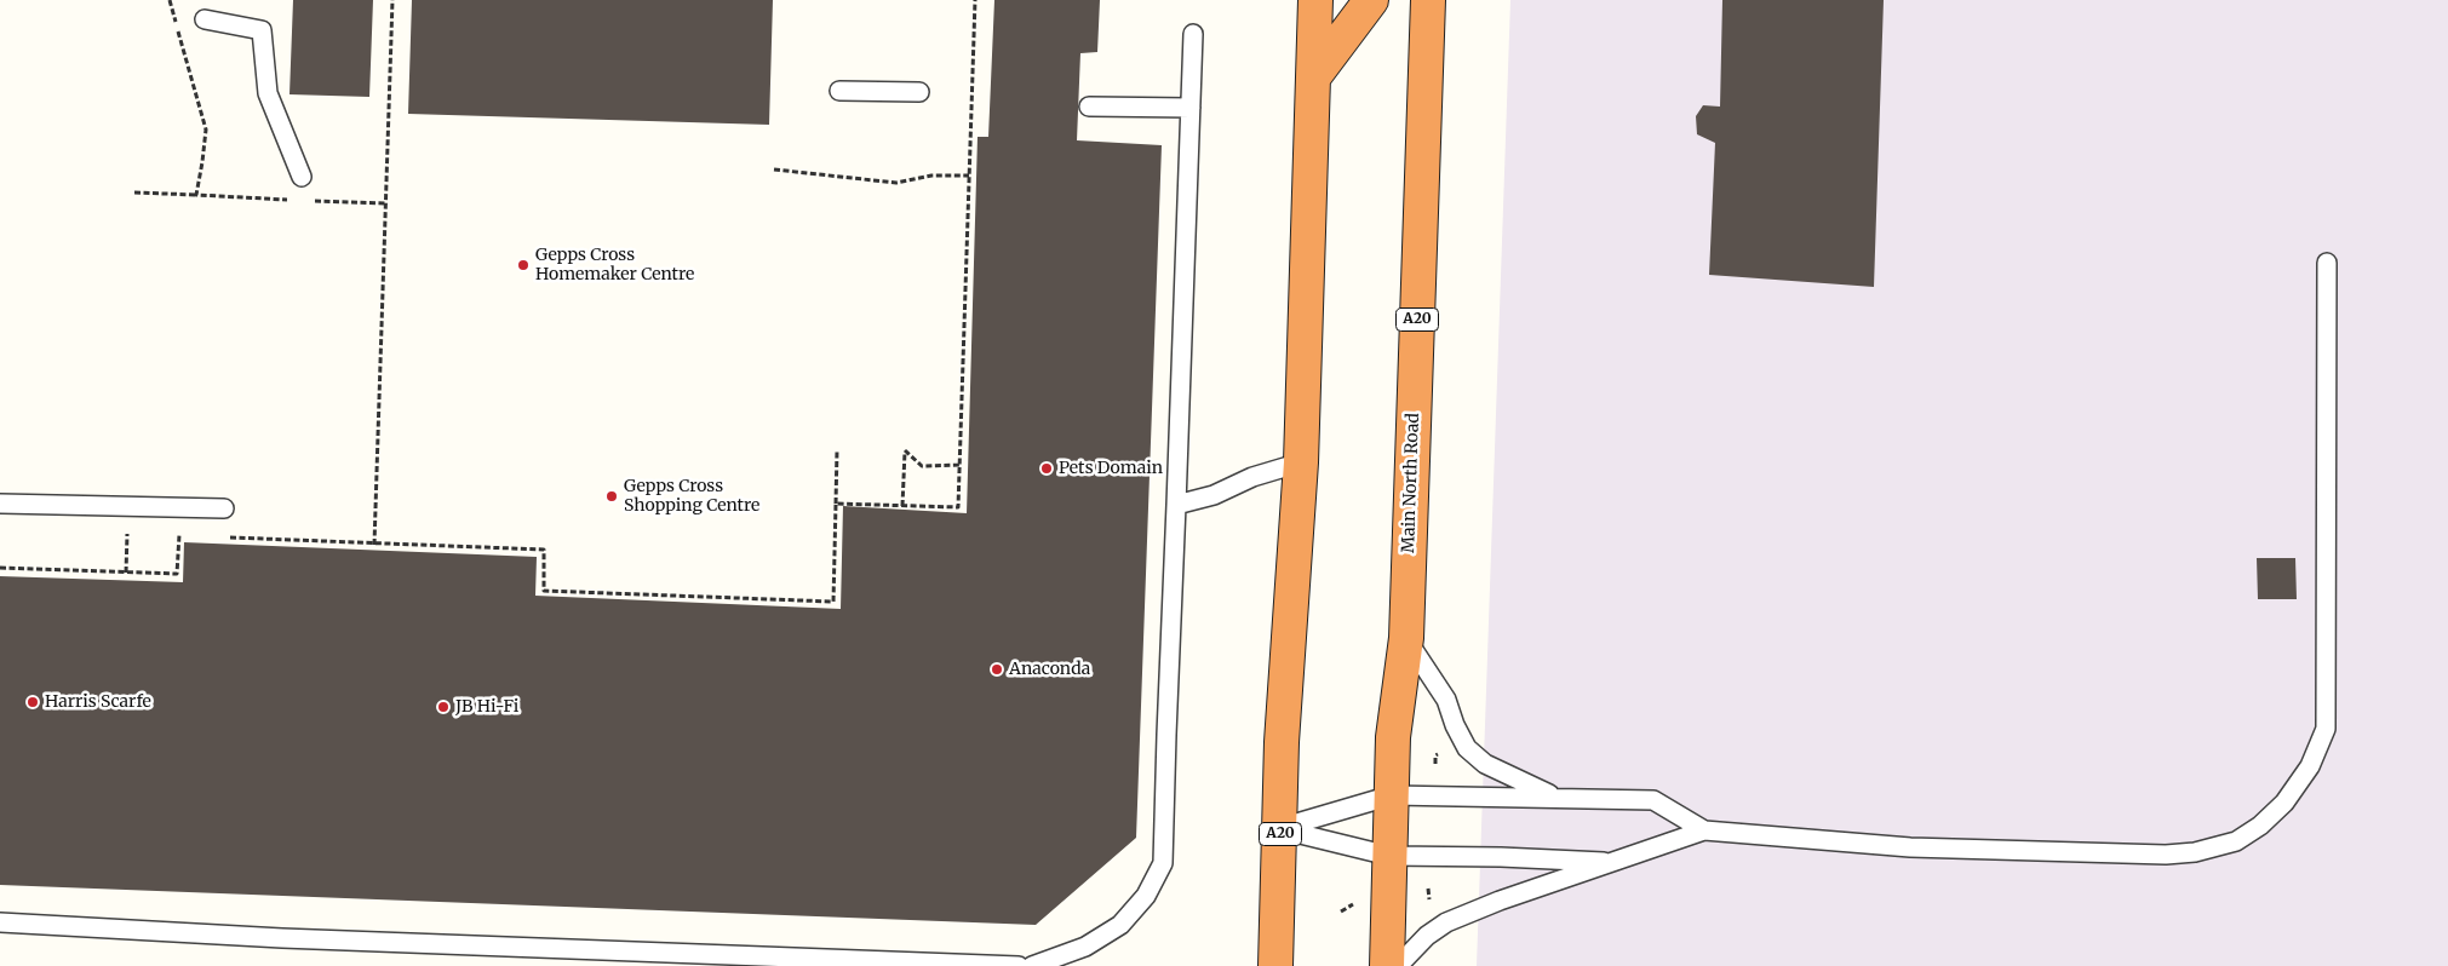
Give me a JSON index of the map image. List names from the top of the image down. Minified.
{"streets":{"highway":["A20","Main North Road"]},"places":["Gepps Cross Homemaker Centre","Pets Domain","Gepps Cross Shopping Centre","Anaconda","Harris Scarfe","JB Hi-Fi"]}
